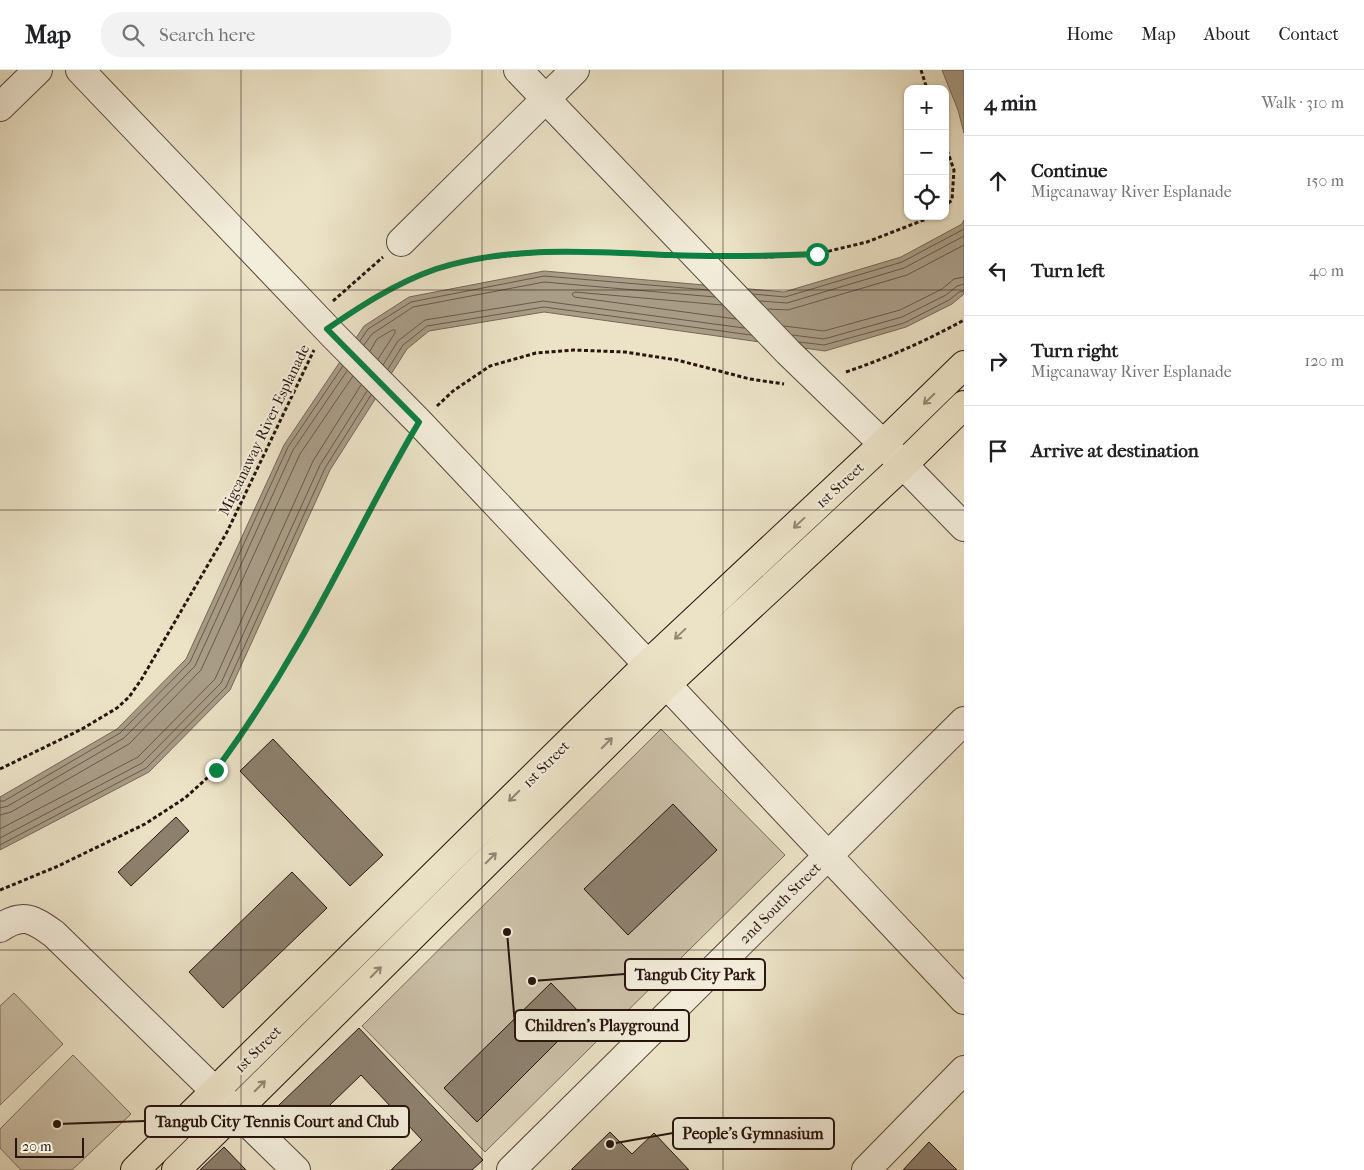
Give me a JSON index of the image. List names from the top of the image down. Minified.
{"streets":{"main road":["1st Street"],"street":["2nd South Street"],"path":["Migcanaway River Esplanade"]},"places":["Children's Playground","Tangub City Park","Tangub City Tennis Court and Club","People's Gymnasium"],"scale_bar":"20 m","page":{"header":"Map","search":"Search here","nav":["Home","Map","About","Contact"],"heading":["4 min","Walk · 310 m"],"map_buttons":["+","−"],"list":[["Continue","Migcanaway River Esplanade","150 m"],["Turn left","40 m"],["Turn right","Migcanaway River Esplanade","120 m"],"Arrive at destination"],"scale":"20 m"}}
